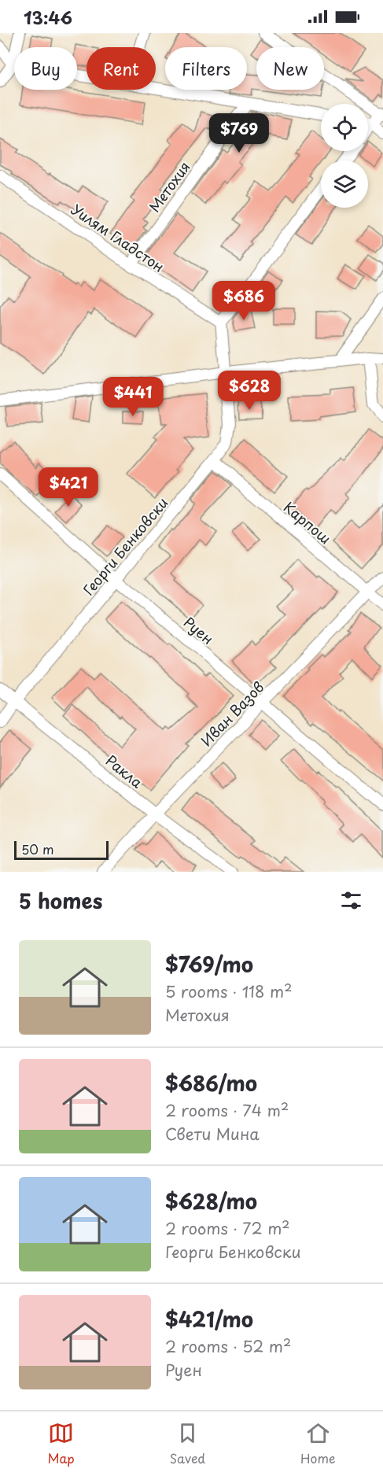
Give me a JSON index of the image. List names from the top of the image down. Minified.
{"streets":{"street":["Метохия","Уилям Гладстон","Карпош","Георги Бенковски","Руен","Иван Вазов","Ракла"]},"crossings":[["Метохия","Уилям Гладстон"],["Уилям Гладстон","Георги Бенковски"],["Карпош","Георги Бенковски"],["Карпош","Иван Вазов"],["Георги Бенковски","Руен"],["Георги Бенковски","Ракла"],["Руен","Иван Вазов"],["Иван Вазов","Ракла"]],"scale_bar":"50 m","page":{"status":"13:46","chip":["Buy","Rent","Filters","New"],"price":["$769","$686","$628","$441","$421"],"scale":"50 m","heading":"5 homes","list":[{"name":"$769/mo","note":"5 rooms · 118 m² · Метохия"},{"name":"$686/mo","note":"2 rooms · 74 m² · Свети Мина"},{"name":"$628/mo","note":"2 rooms · 72 m² · Георги Бенковски"},{"name":"$421/mo","note":"2 rooms · 52 m² · Руен"}],"tabs":["Map","Saved","Home"]}}
